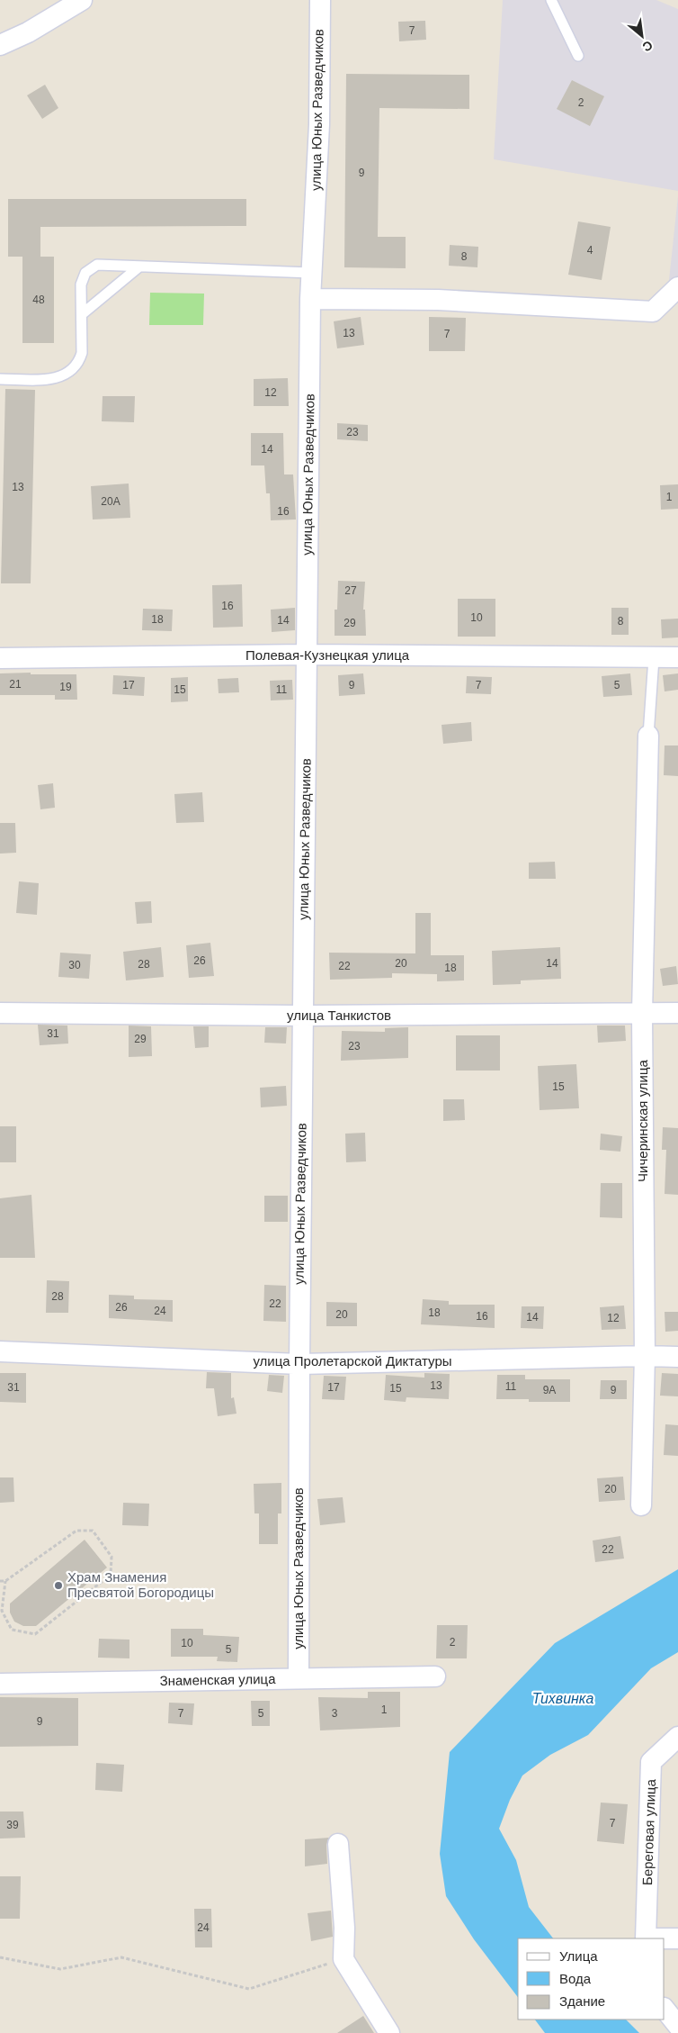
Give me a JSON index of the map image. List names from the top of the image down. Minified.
{"streets":{"street":["улица Юных Разведчиков","Полевая-Кузнецкая улица","улица Танкистов","Чичеринская улица","улица Пролетарской Диктатуры","Знаменская улица","Береговая улица"]},"crossings":[["улица Юных Разведчиков","Полевая-Кузнецкая улица"],["улица Юных Разведчиков","улица Танкистов"],["улица Юных Разведчиков","улица Пролетарской Диктатуры"],["улица Юных Разведчиков","Знаменская улица"],["улица Танкистов","Чичеринская улица"],["Чичеринская улица","улица Пролетарской Диктатуры"]],"water":["Тихвинка"],"places":["Храм Знамения Пресвятой Богородицы"],"house_numbers":["7","2","9","4","8","48","13","7","12","23","14","13","1","20А","16","27","16","10","18","14","8","29","21","17","9","7","5","19","15","11","26","20","14","28","30","22","18","31","29","23","15","28","22","26","24","18","20","16","14","12","13","11","31","17","15","9А","9","20","22","2","10","5","1","7","5","3","9","7","39","24"],"legend":["Улица","Вода","Здание"],"north":"bottom right"}
